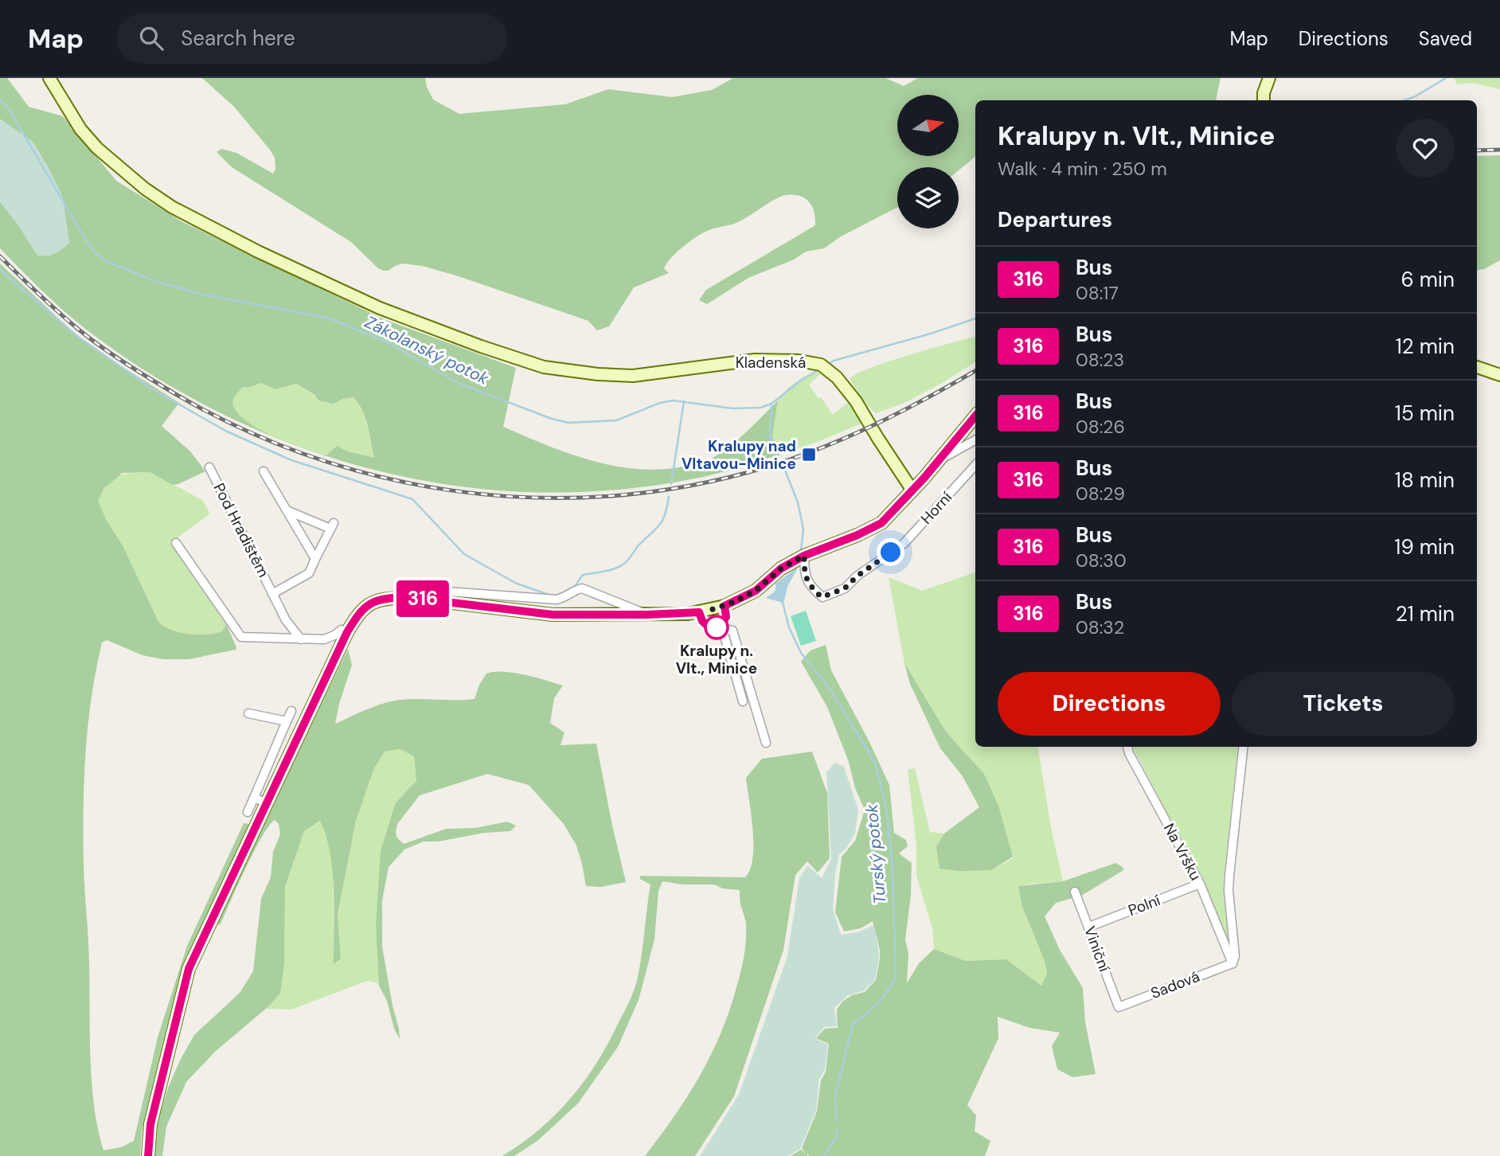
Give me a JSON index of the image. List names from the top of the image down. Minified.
{"streets":{"main road":["Kladenská"],"street":["Horní","Pod Hradištěm","Na Vršku","Polní","Viniční","Sadová"]},"crossings":[["Na Vršku","Polní"],["Na Vršku","Sadová"],["Polní","Viniční"],["Viniční","Sadová"]],"water":["Zákolanský potok","Turský potok"],"places":{"transit":["Kralupy nad Vltavou-Minice"],"other":["Kralupy n. Vlt., Minice"]},"lines":["bus line 316"],"north":"right","page":{"header":"Map","search":"Search here","nav":["Map","Directions","Saved"],"on_map":"316","heading":[["Kralupy n. Vlt., Minice","Walk · 4 min · 250 m"],"Departures"],"list":[{"mark":"316","name":"Bus","note":"08:17","value":"6 min"},{"mark":"316","name":"Bus","note":"08:23","value":"12 min"},{"mark":"316","name":"Bus","note":"08:26","value":"15 min"},{"mark":"316","name":"Bus","note":"08:29","value":"18 min"},{"mark":"316","name":"Bus","note":"08:30","value":"19 min"},{"mark":"316","name":"Bus","note":"08:32","value":"21 min"}],"buttons":["Directions","Tickets"]}}
